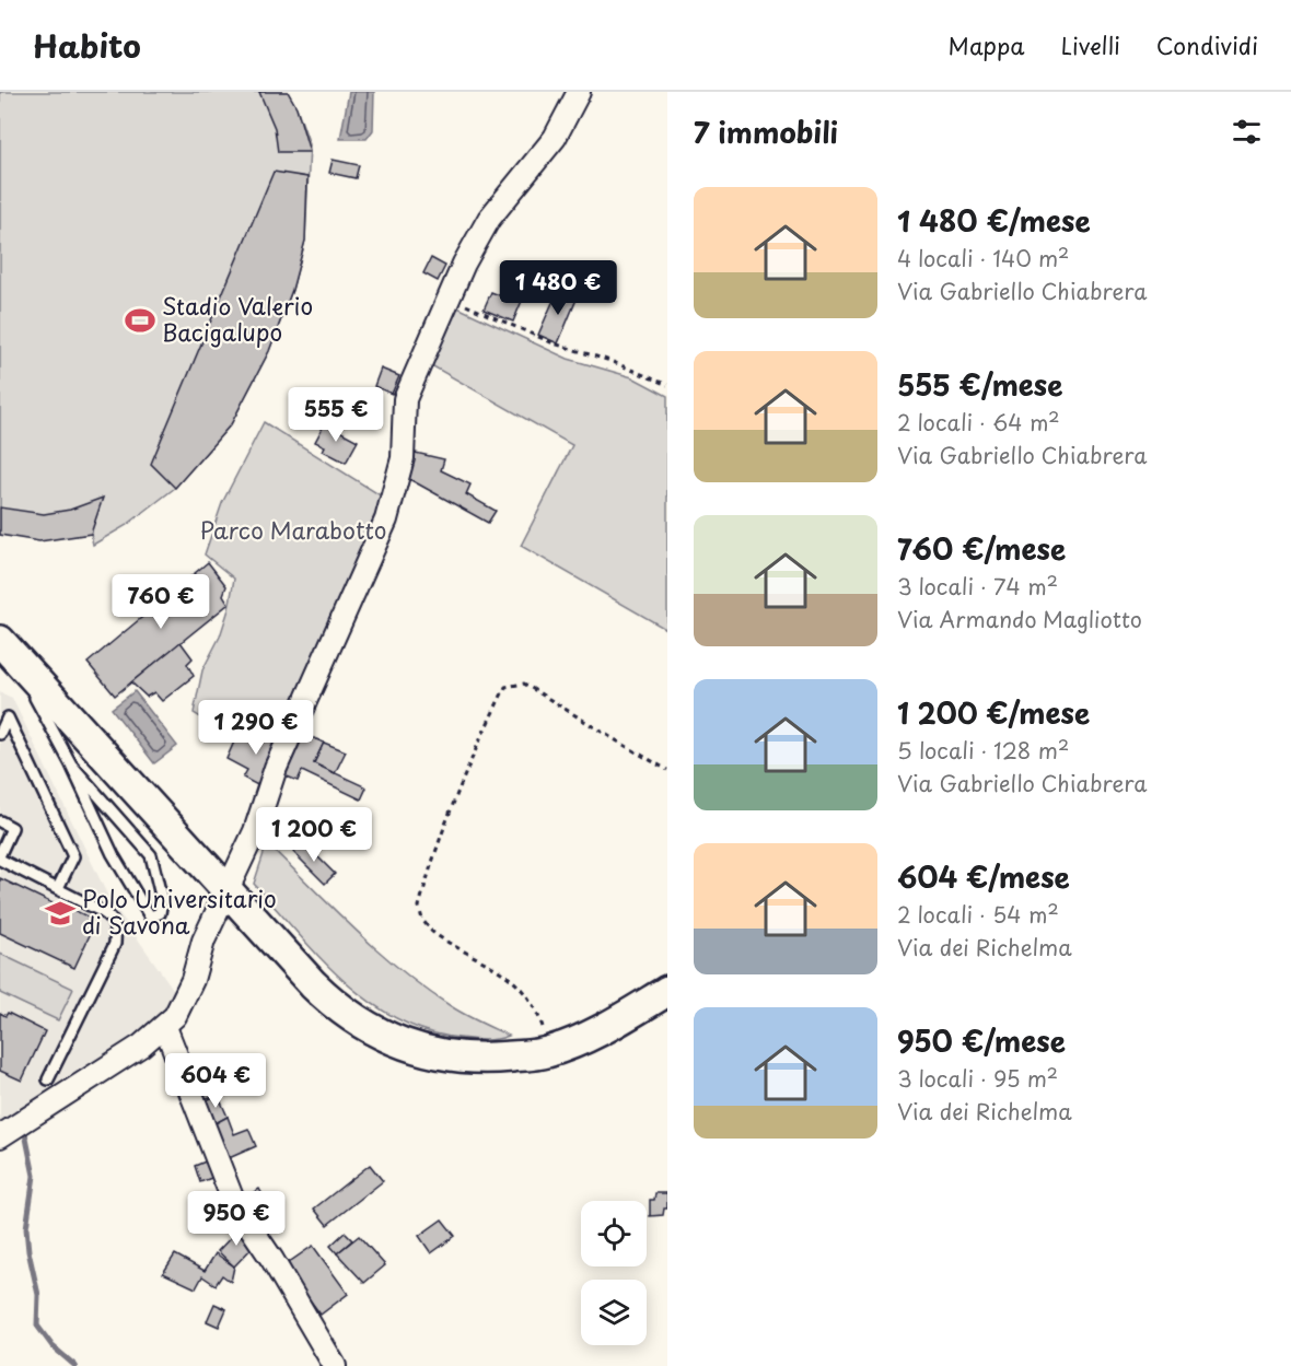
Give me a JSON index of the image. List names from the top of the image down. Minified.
{"parks":["Parco Marabotto"],"places":{"sports":["Stadio Valerio Bacigalupo"],"school or university":["Polo Universitario di Savona"]},"page":{"header":"Habito","nav":["Mappa","Livelli","Condividi"],"heading":"7 immobili","list":[{"name":"1 480 €/mese","note":"4 locali · 140 m² · Via Gabriello Chiabrera"},{"name":"555 €/mese","note":"2 locali · 64 m² · Via Gabriello Chiabrera"},{"name":"760 €/mese","note":"3 locali · 74 m² · Via Armando Magliotto"},{"name":"1 200 €/mese","note":"5 locali · 128 m² · Via Gabriello Chiabrera"},{"name":"604 €/mese","note":"2 locali · 54 m² · Via dei Richelma"},{"name":"950 €/mese","note":"3 locali · 95 m² · Via dei Richelma"}],"price":["1 480 €","555 €","760 €","1 290 €","1 200 €","604 €","950 €"]}}
